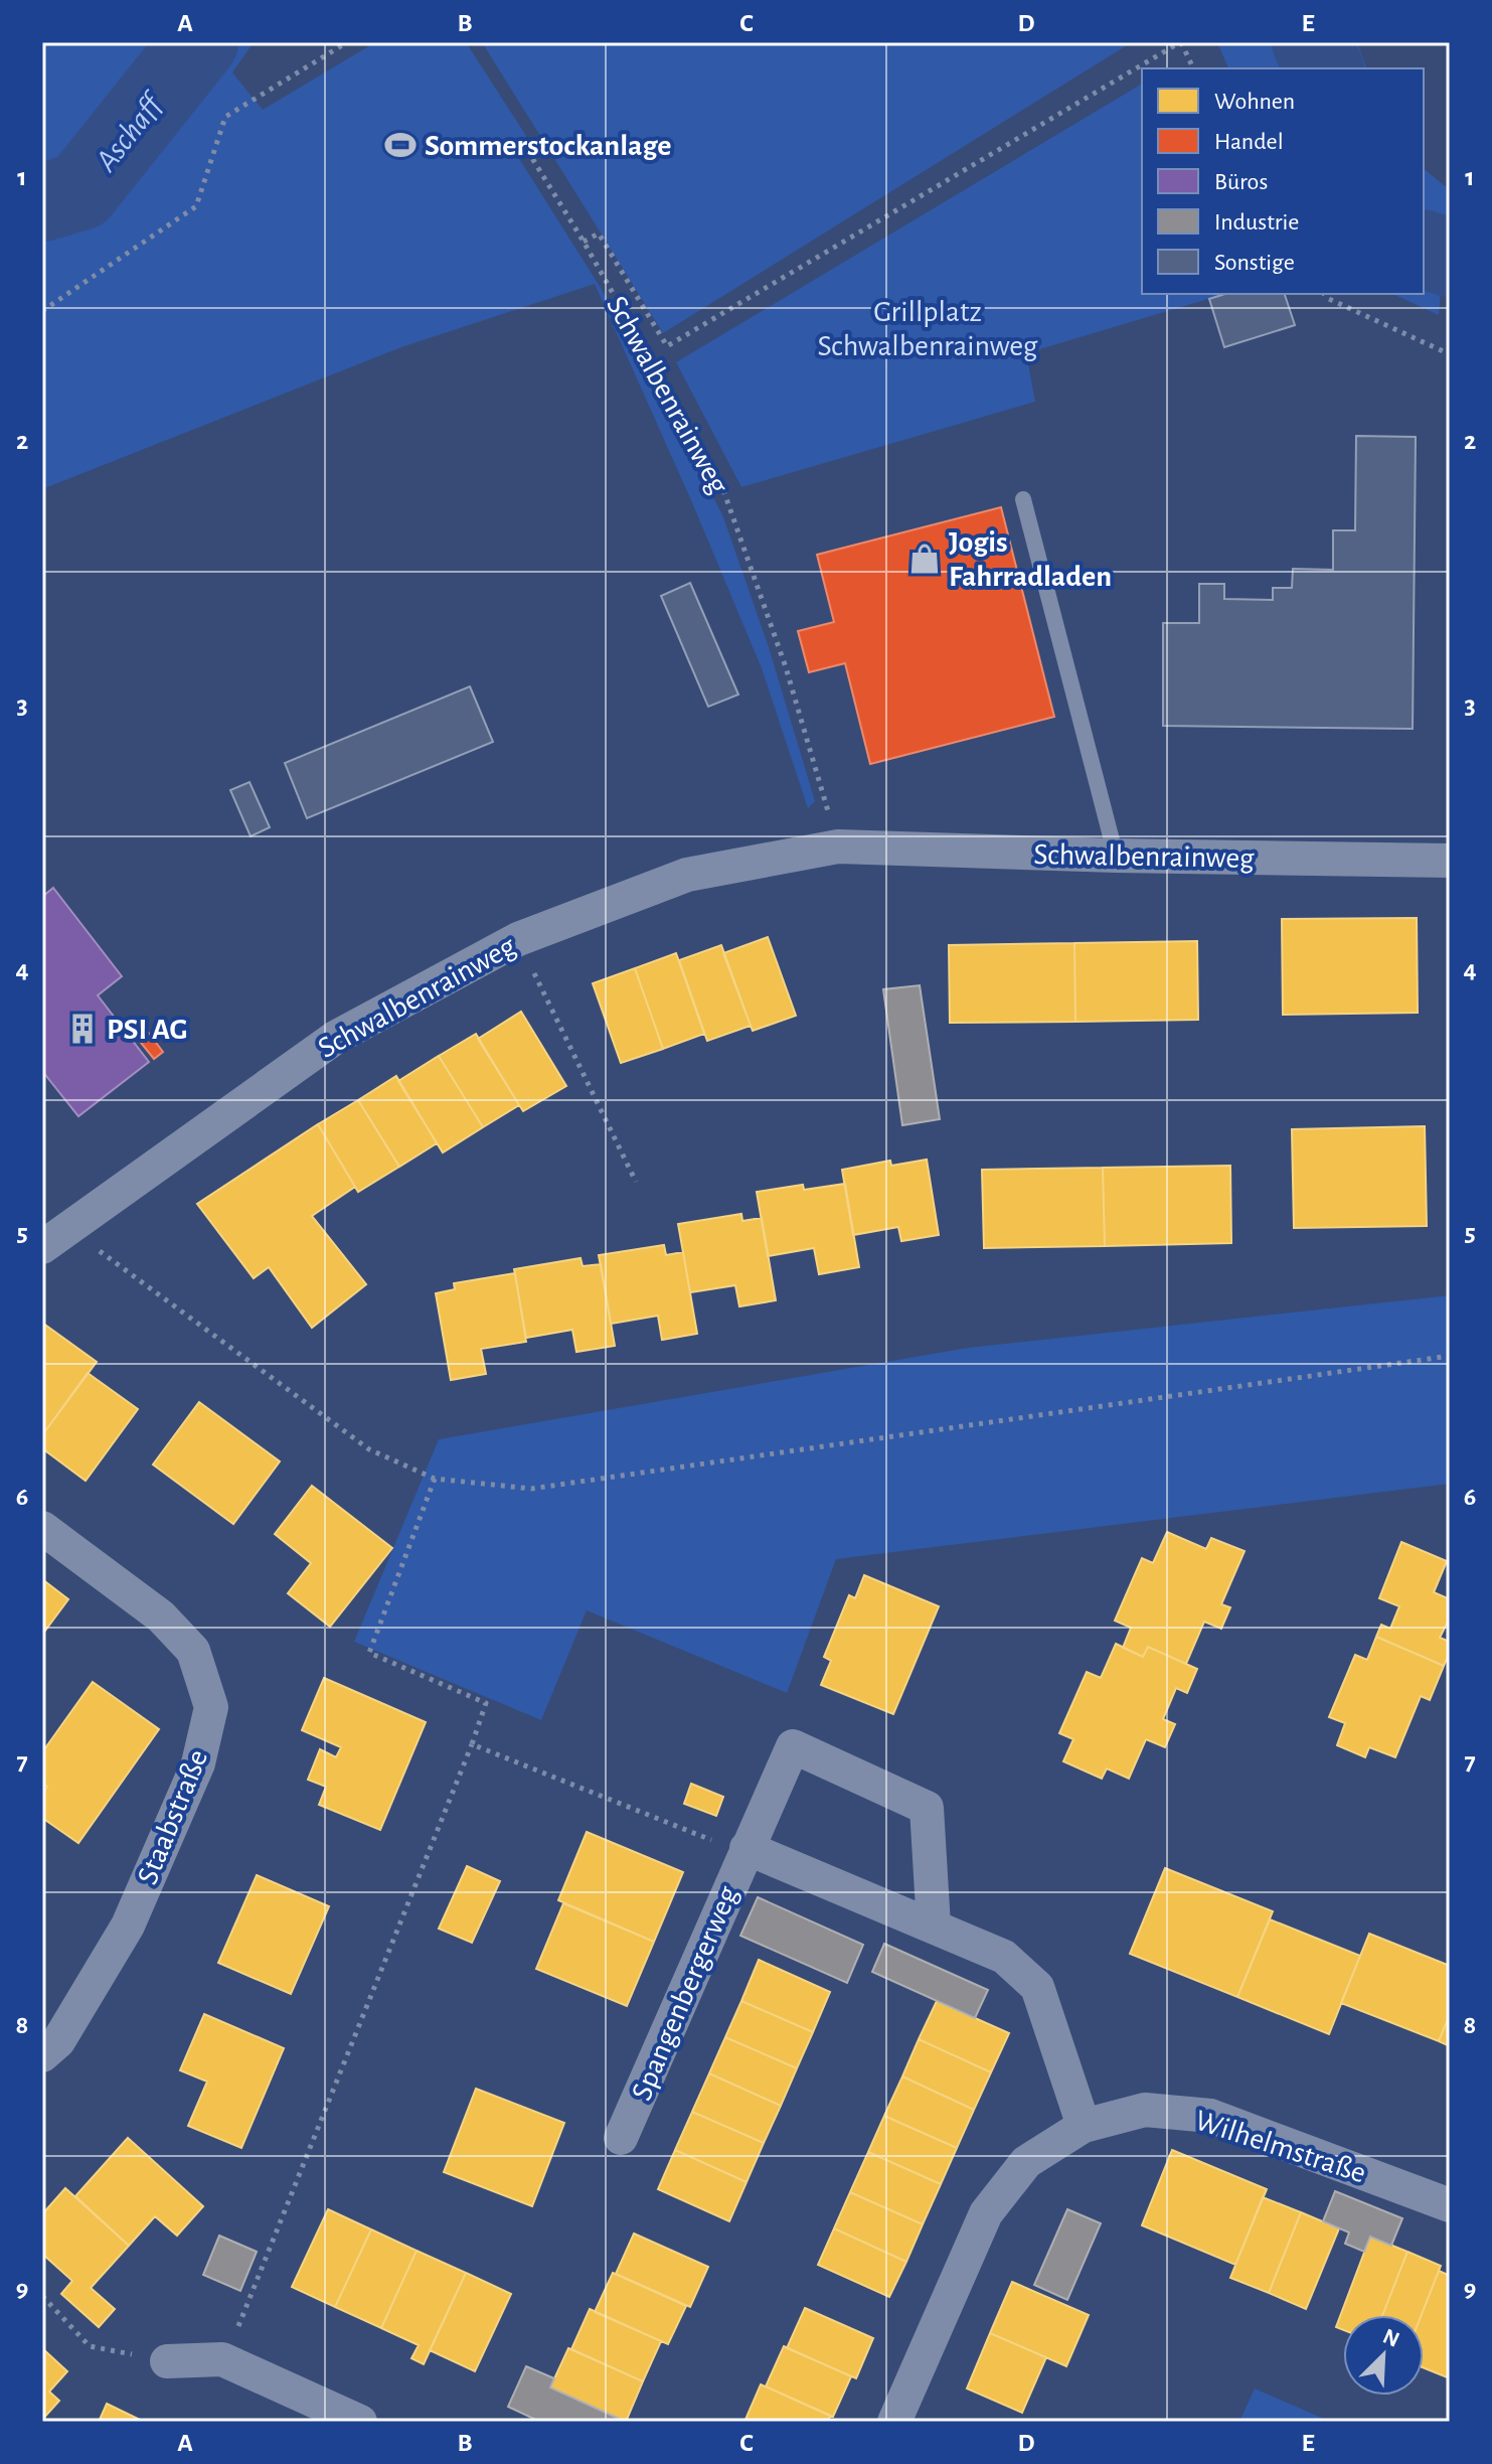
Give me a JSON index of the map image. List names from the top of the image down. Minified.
{"streets":{"street":["Schwalbenrainweg","Staabstraße","Spangenbergerweg","Wilhelmstraße"]},"crossings":[["Spangenbergerweg","Wilhelmstraße"]],"water":["Aschaff"],"parks":["Grillplatz Schwalbenrainweg"],"places":{"sports":["Sommerstockanlage"],"shop":["Jogis Fahrradladen"],"building":["PSI AG"]},"legend":["Wohnen","Handel","Büros","Industrie","Sonstige"],"north":"top right","grid":{"columns":["A","B","C","D","E"],"rows":["1","2","3","4","5","6","7","8","9"]}}
